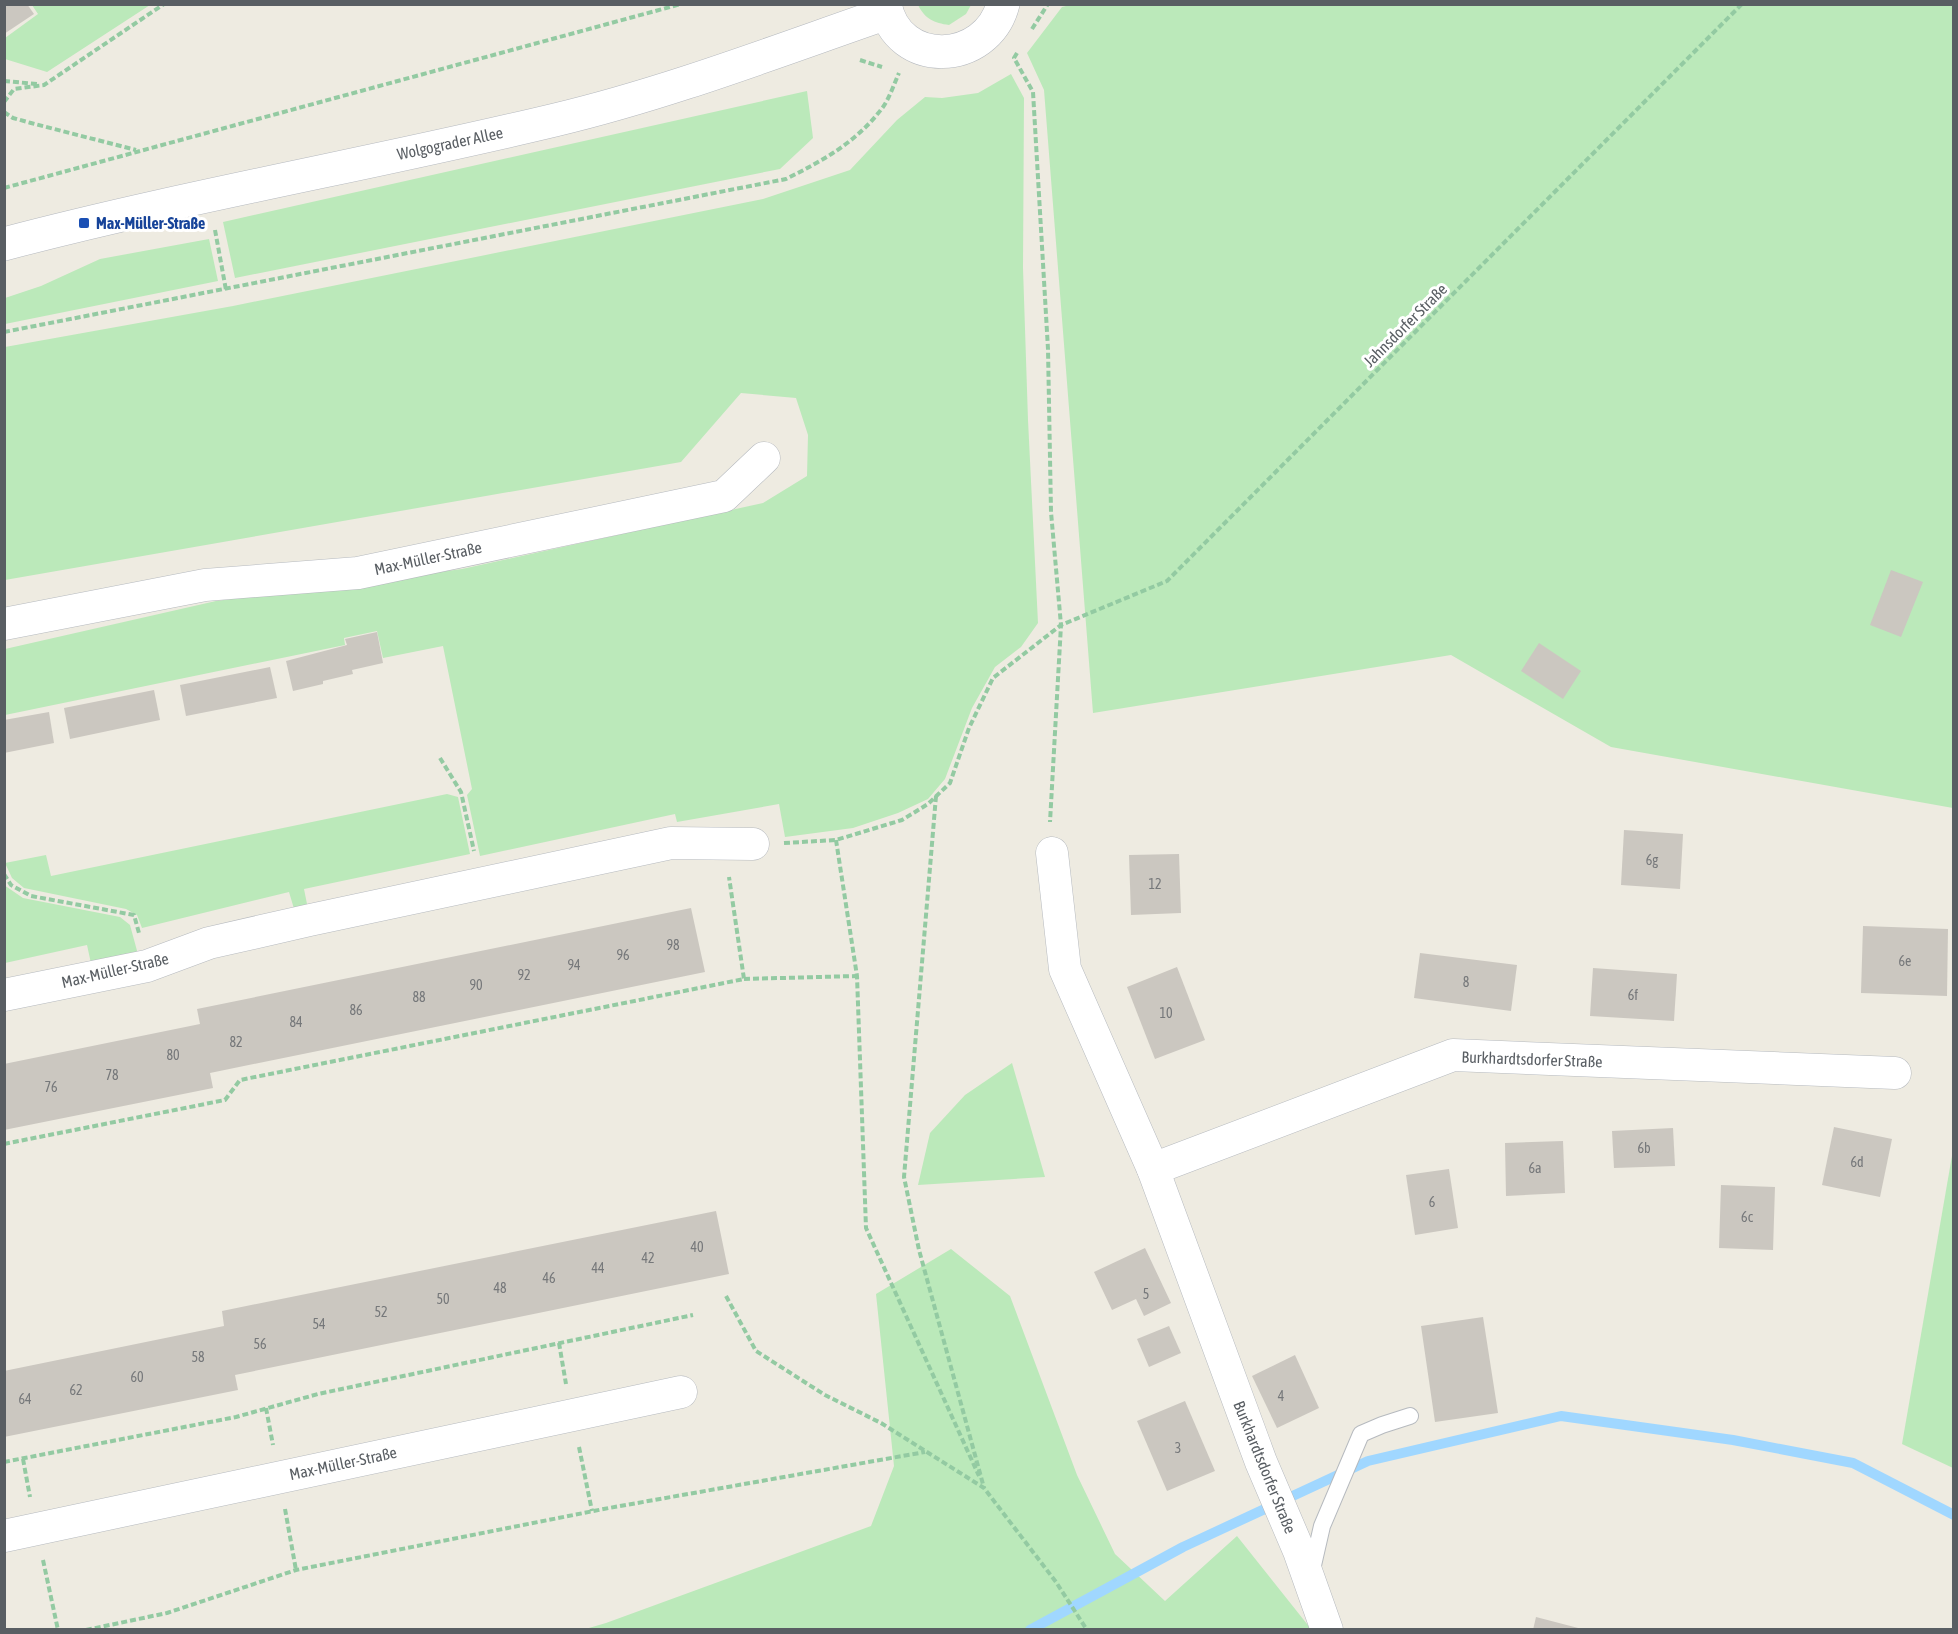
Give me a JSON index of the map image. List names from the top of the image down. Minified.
{"streets":{"main road":["Wolgograder Allee"],"street":["Max-Müller-Straße","Burkhardtsdorfer Straße"],"path":["Jahnsdorfer Straße"]},"places":{"transit":["Max-Müller-Straße"]},"house_numbers":["6g","12","98","96","6e","94","92","8","90","6f","88","86","10","84","82","80","78","76","6b","6d","6a","6","6c","40","42","44","46","48","5","50","52","54","56","58","60","62","4","64","3"]}
